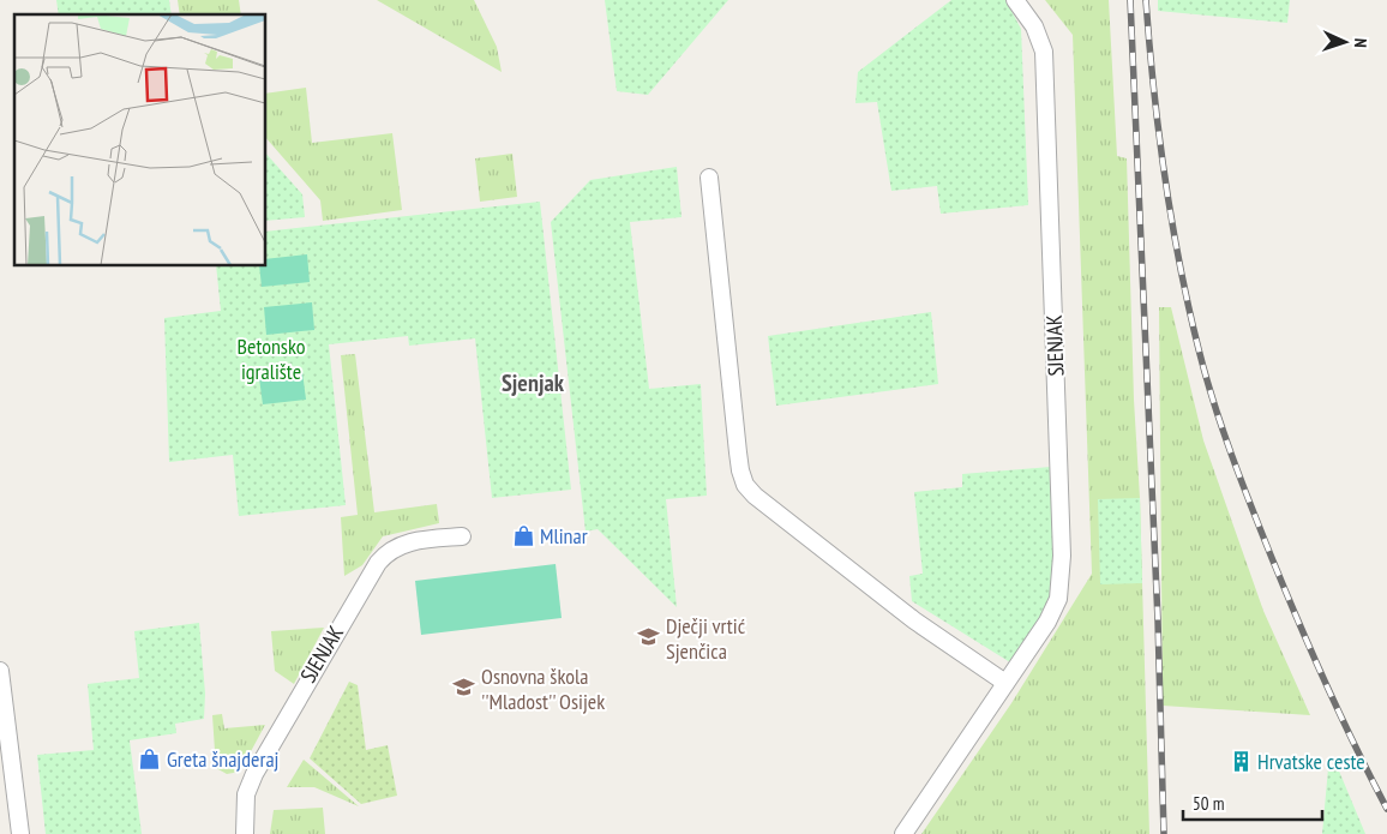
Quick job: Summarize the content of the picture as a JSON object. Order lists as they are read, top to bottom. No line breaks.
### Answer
{"streets":{"street":["SJENJAK"]},"districts":["Sjenjak"],"parks":["Betonsko igralište"],"places":{"shop":["Mlinar","Greta šnajderaj"],"school or university":["Dječji vrtić Sjenčica","Osnovna škola ''Mladost'' Osijek"],"building":["Hrvatske ceste"]},"scale_bar":"50 m","north":"right"}
